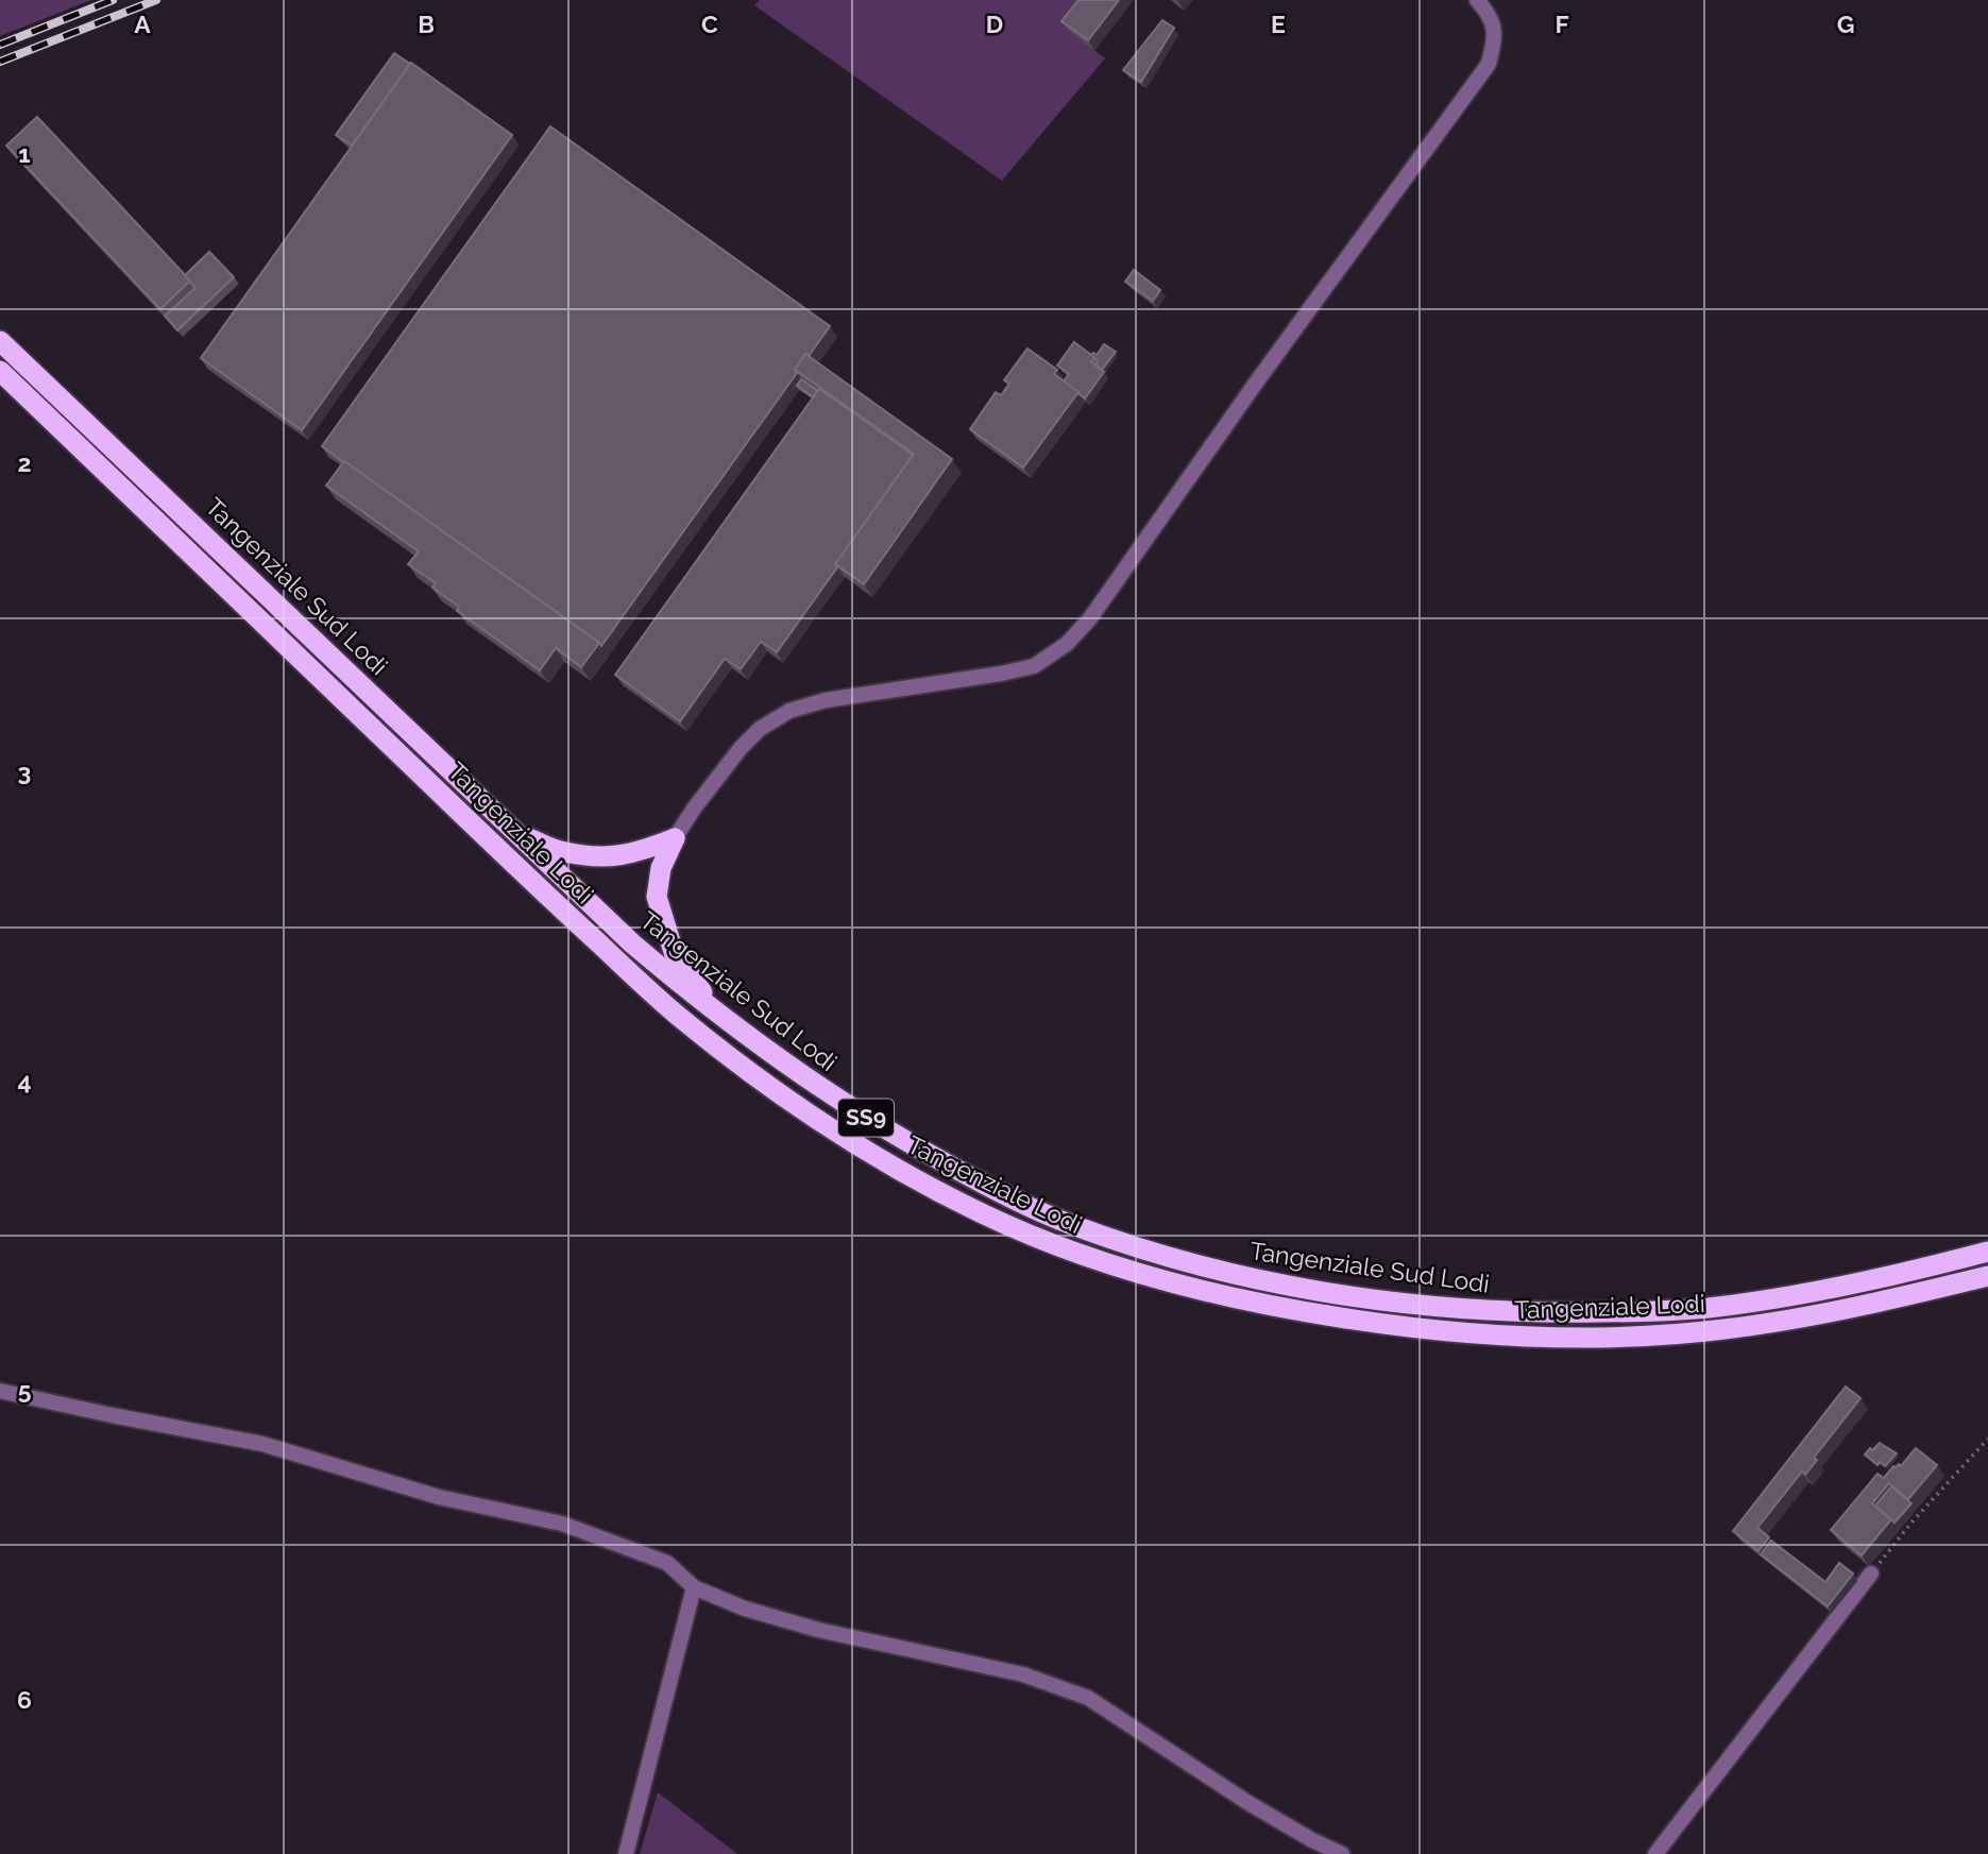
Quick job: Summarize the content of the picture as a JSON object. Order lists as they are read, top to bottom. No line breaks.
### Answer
{"streets":{"highway":["Tangenziale Sud Lodi","Tangenziale Lodi","SS9"]},"grid":{"columns":["A","B","C","D","E","F","G"],"rows":["1","2","3","4","5","6"]}}
